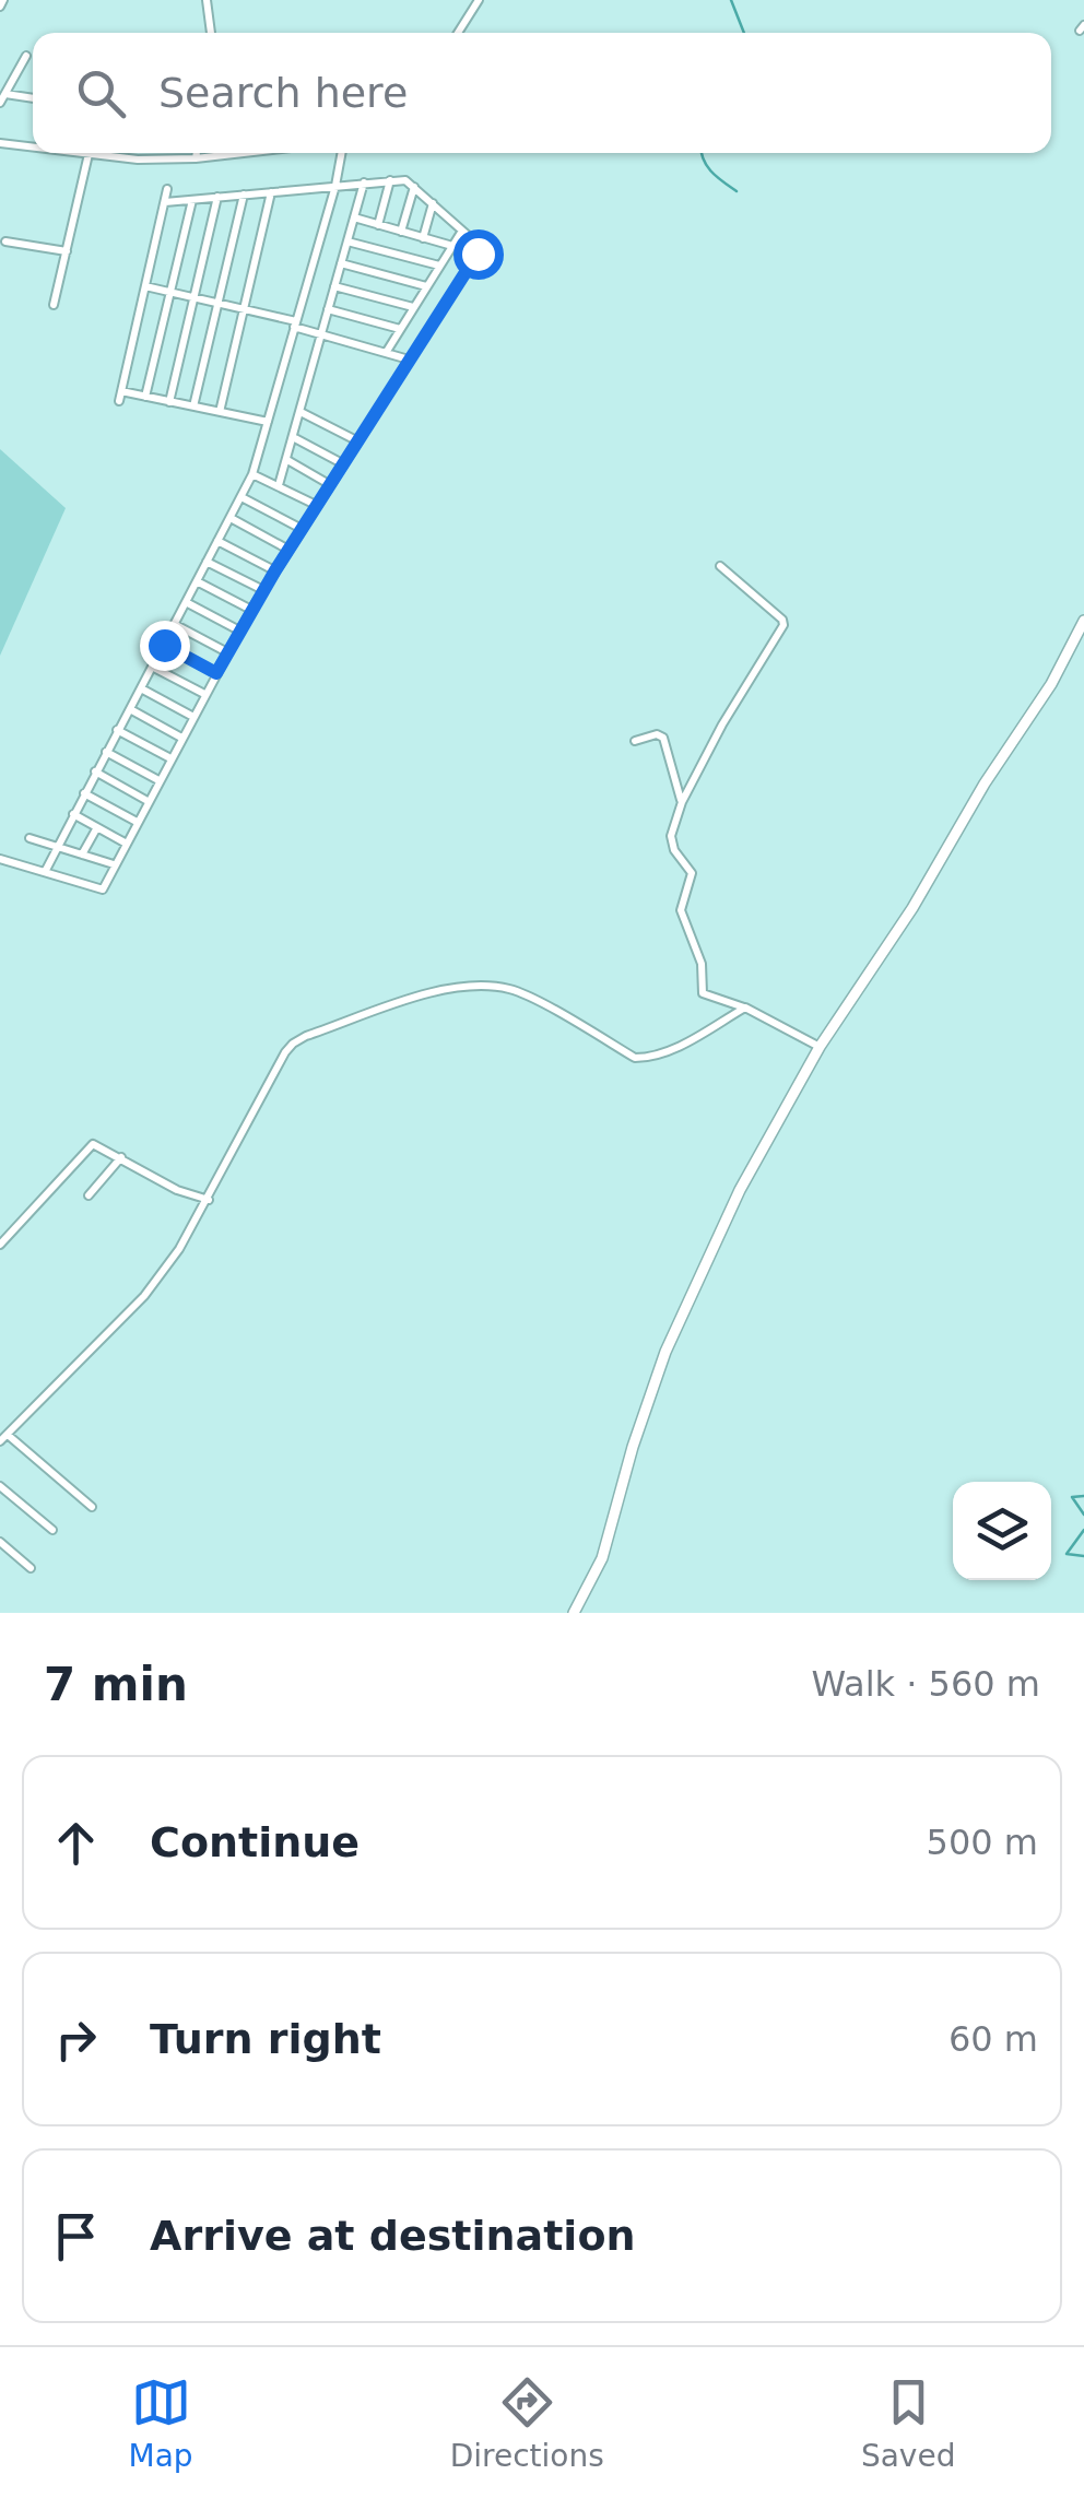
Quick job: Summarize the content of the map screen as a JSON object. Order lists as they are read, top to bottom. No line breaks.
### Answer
{"page":{"search":"Search here","heading":["7 min","Walk · 560 m"],"list":[["Continue","500 m"],["Turn right","60 m"],"Arrive at destination"],"nav":["Map","Directions","Saved"]}}
